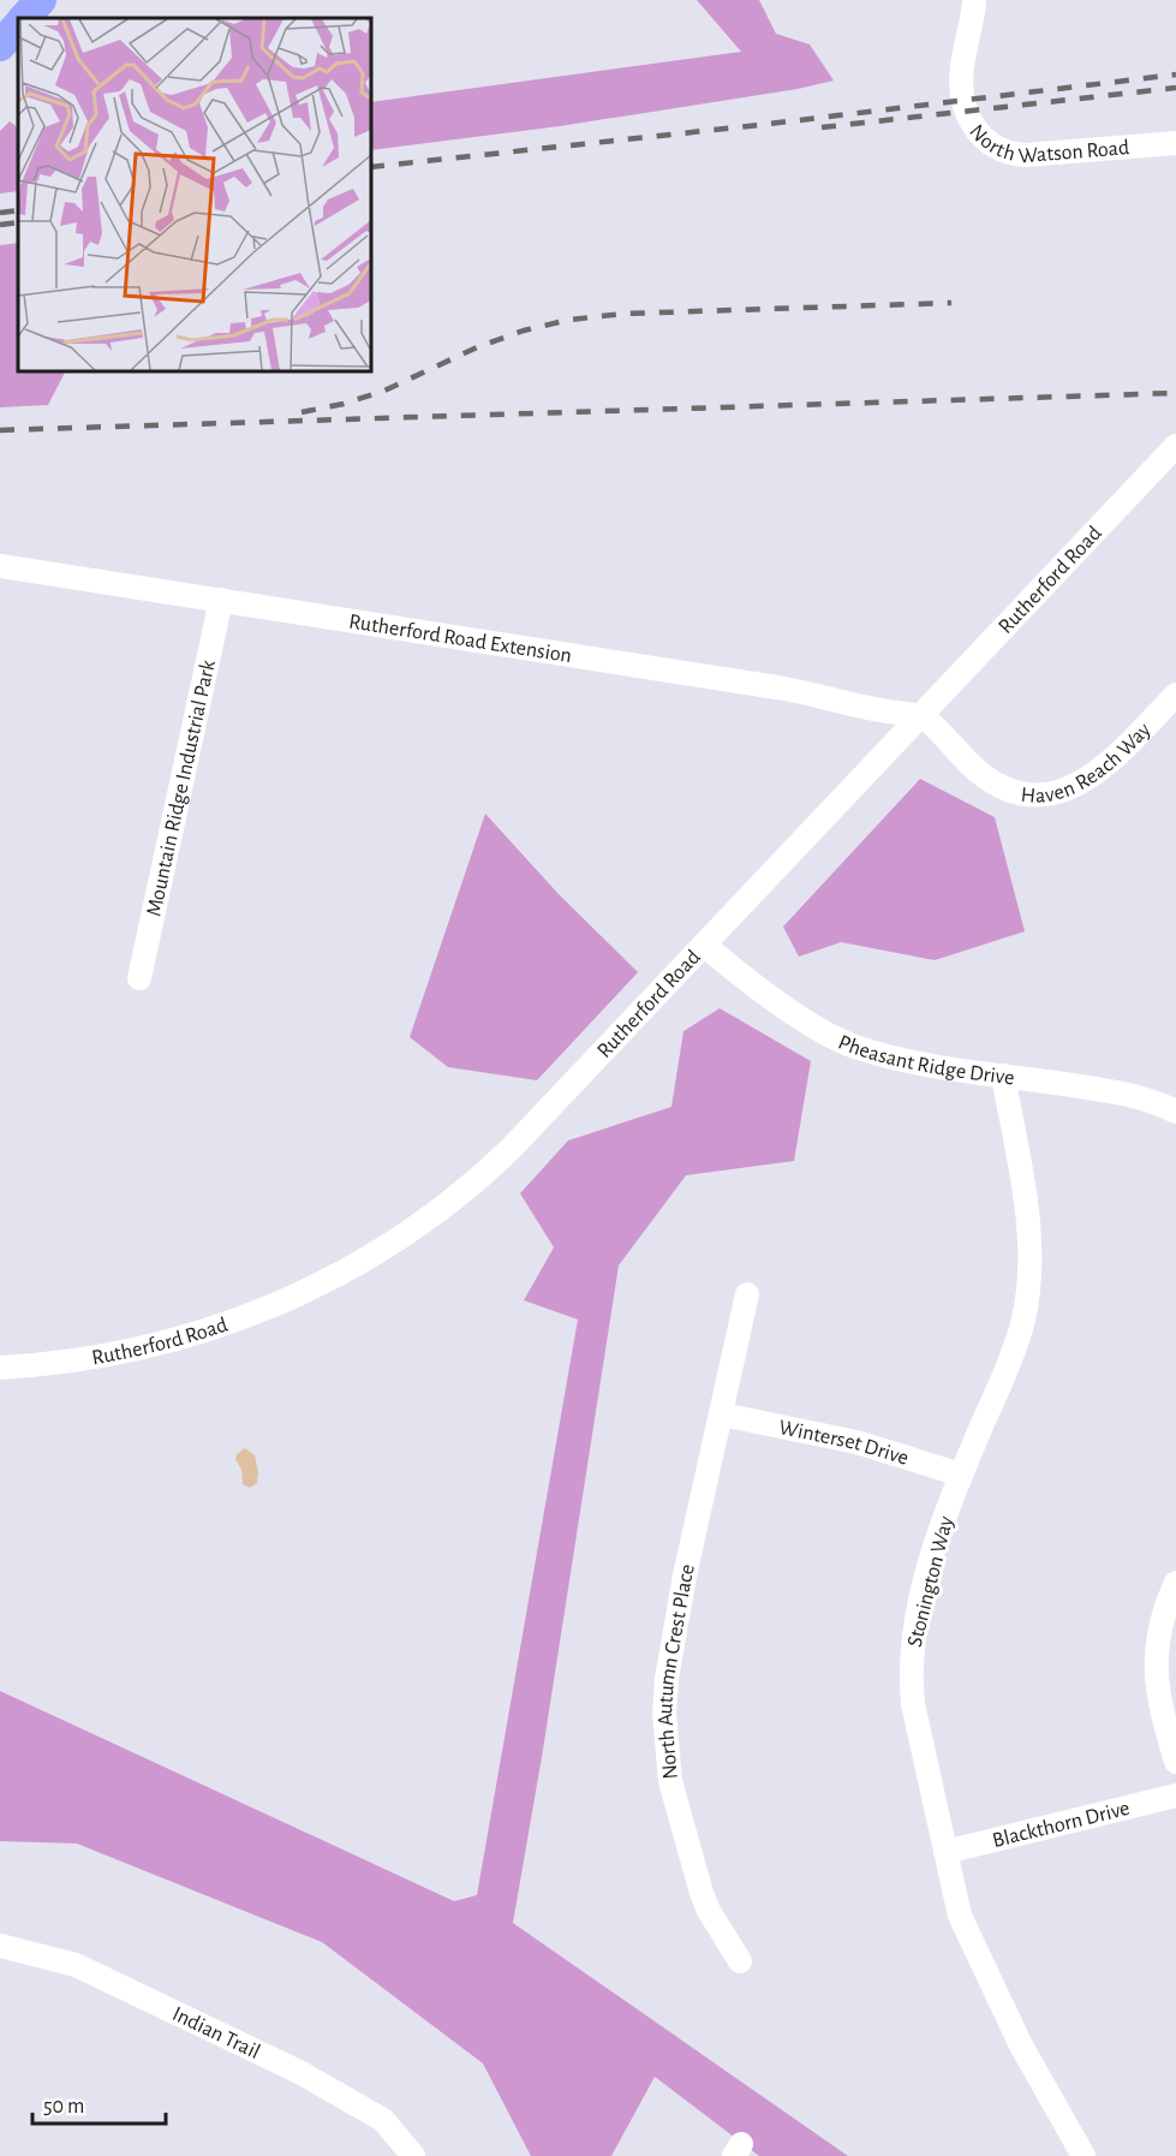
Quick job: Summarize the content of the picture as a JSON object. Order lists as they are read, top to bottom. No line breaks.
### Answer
{"streets":{"street":["North Watson Road","Rutherford Road","Rutherford Road Extension","Haven Reach Way","Mountain Ridge Industrial Park","Pheasant Ridge Drive","Winterset Drive","Stonington Way","North Autumn Crest Place","Blackthorn Drive","Indian Trail"]},"crossings":[["Rutherford Road","Rutherford Road Extension"],["Rutherford Road","Haven Reach Way"],["Rutherford Road","Pheasant Ridge Drive"],["Rutherford Road Extension","Haven Reach Way"],["Rutherford Road Extension","Mountain Ridge Industrial Park"],["Pheasant Ridge Drive","Stonington Way"],["Winterset Drive","Stonington Way"],["Winterset Drive","North Autumn Crest Place"],["Stonington Way","Blackthorn Drive"]],"scale_bar":"50 m"}
